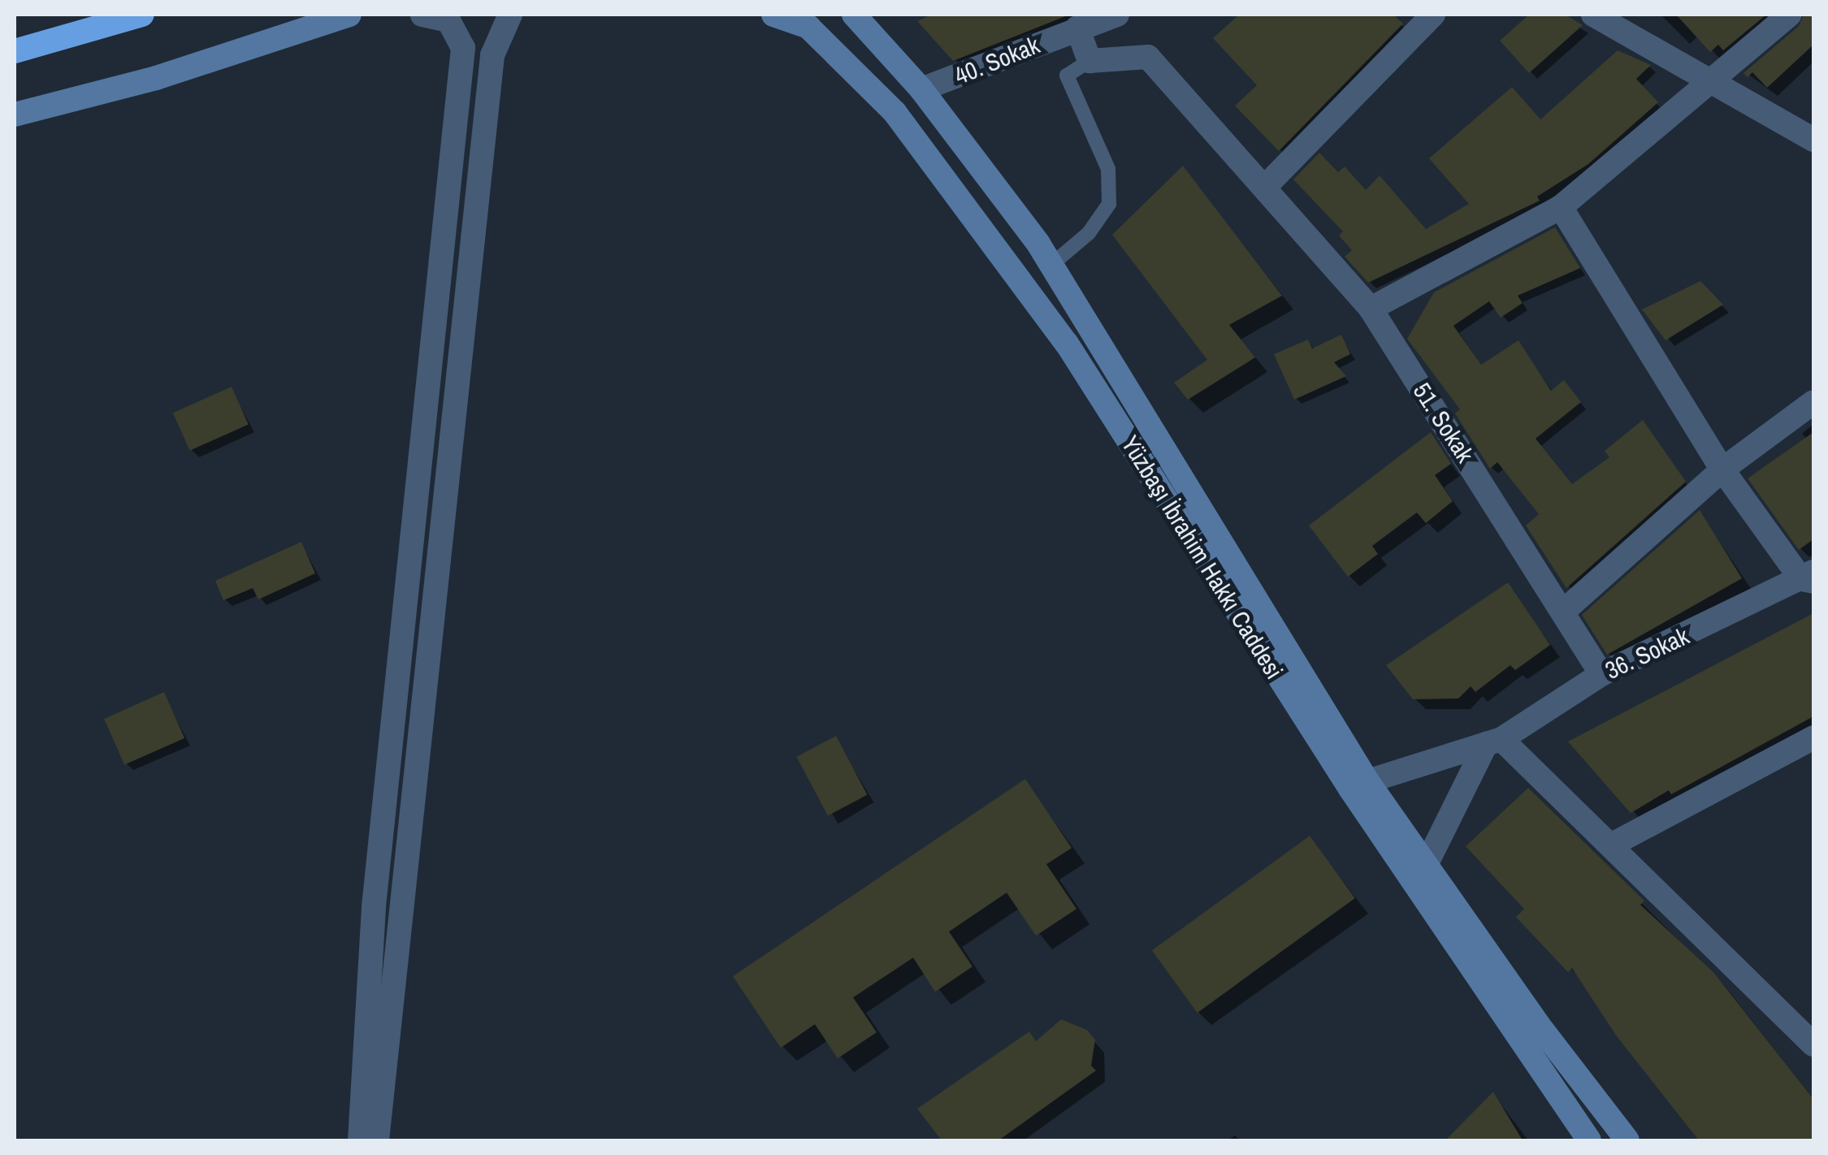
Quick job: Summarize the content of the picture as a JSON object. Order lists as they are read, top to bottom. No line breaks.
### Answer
{"streets":{"main road":["Yüzbaşı İbrahim Hakkı Caddesi"],"street":["40. Sokak","51. Sokak","36. Sokak"]},"crossings":[["40. Sokak","Yüzbaşı İbrahim Hakkı Caddesi"],["51. Sokak","36. Sokak"],["Yüzbaşı İbrahim Hakkı Caddesi","36. Sokak"]]}
